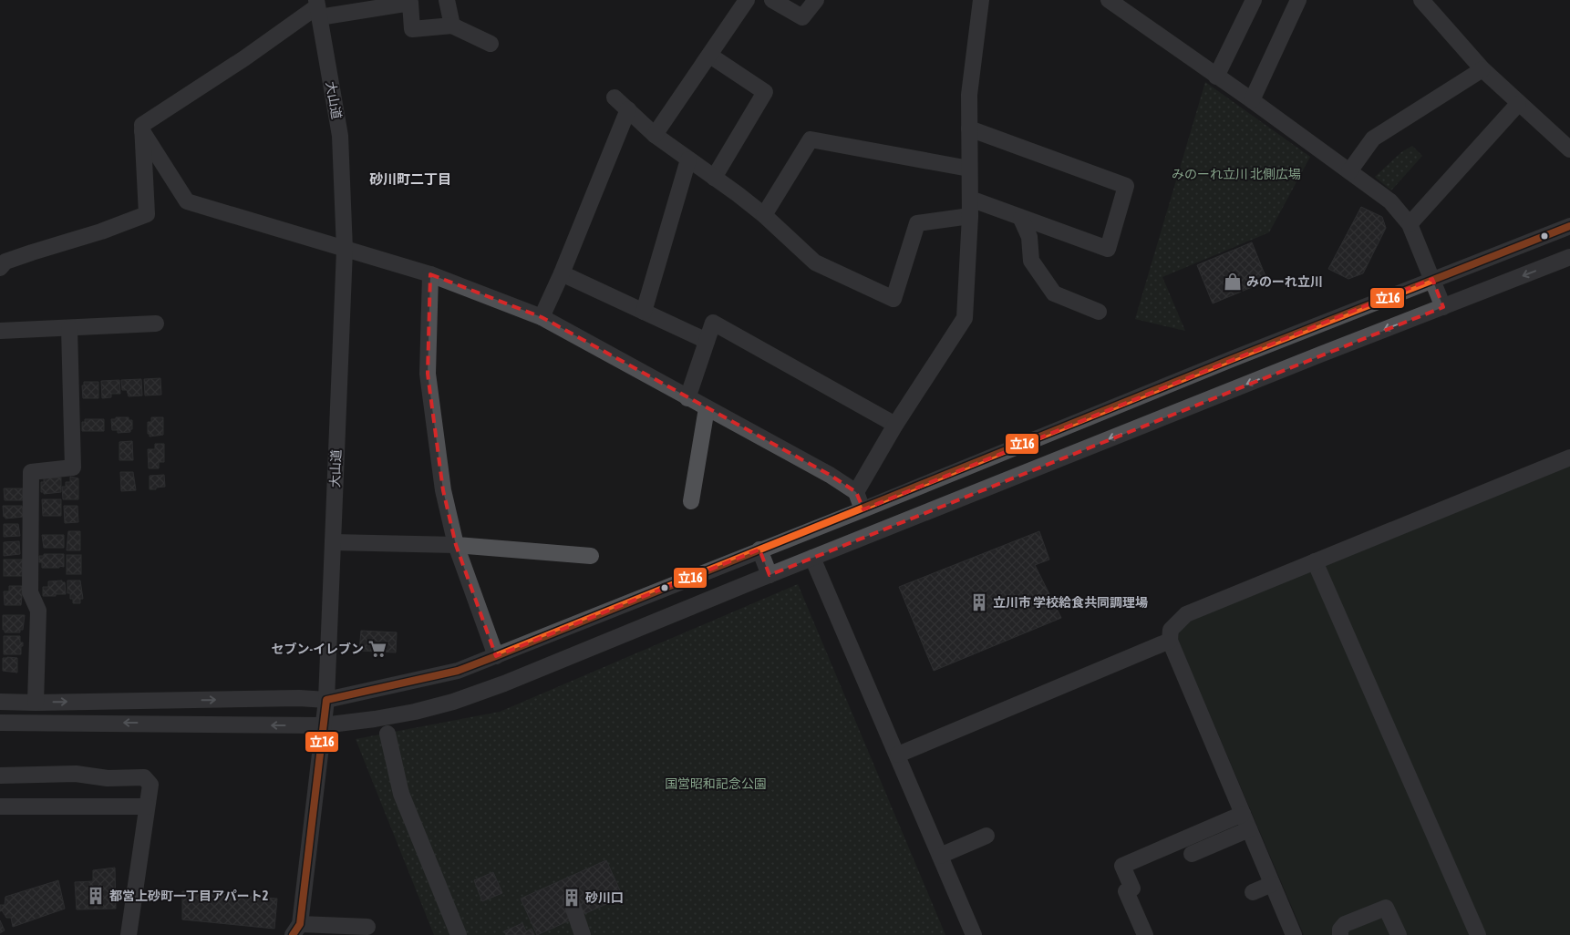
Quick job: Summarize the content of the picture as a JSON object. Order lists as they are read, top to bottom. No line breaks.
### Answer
{"streets":{"street":["大山道"]},"districts":["砂川町二丁目"],"parks":["みのーれ立川 北側広場","国営昭和記念公園"],"places":{"shop":["みのーれ立川"],"building":["立川市 学校給食共同調理場","都営上砂町一丁目アパート2","砂川口"],"supermarket":["セブン-イレブン"]},"lines":["transit line 立16"]}
